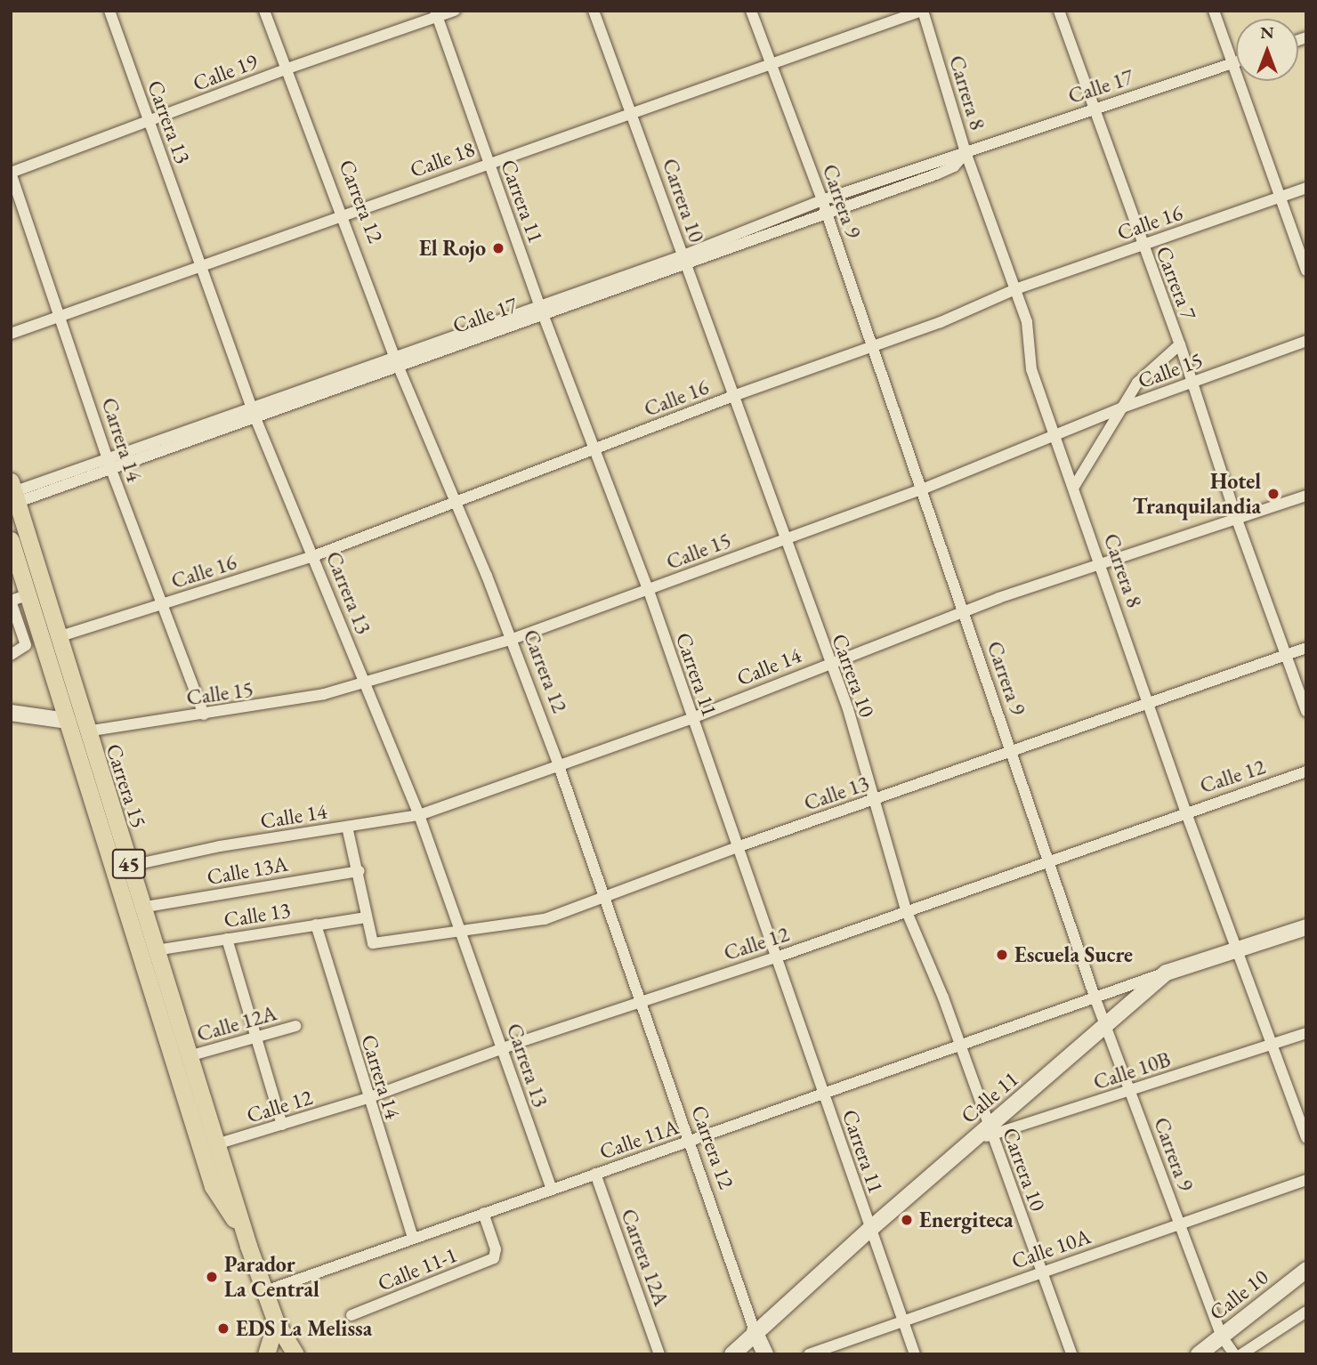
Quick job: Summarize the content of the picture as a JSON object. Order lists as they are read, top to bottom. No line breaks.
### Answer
{"streets":{"main road":["Carrera 12","Carrera 15","45","Calle 11","Calle 10"],"street":["Calle 19","Calle 17","Carrera 8","Carrera 13","Calle 18","Carrera 10","Carrera 11","Carrera 9","Calle 16","Carrera 7","Calle 15","Carrera 14","Calle 14","Calle 12","Calle 13","Calle 13A","Calle 12A","Calle 10B","Calle 11A","Calle 10A","Carrera 12A","Calle 11-1"]},"crossings":[["Calle 19","Carrera 13"],["Calle 19","Carrera 12"],["Calle 19","Carrera 11"],["Calle 19","Carrera 14"],["Calle 17","Carrera 8"],["Calle 17","Carrera 13"],["Calle 17","Carrera 10"],["Calle 17","Carrera 12"],["Calle 17","Carrera 11"],["Calle 17","Carrera 9"],["Calle 17","Carrera 7"],["Calle 17","Carrera 14"],["Calle 17","Carrera 15"],["Carrera 8","Calle 18"],["Carrera 8","Calle 16"],["Carrera 8","Calle 15"],["Carrera 8","Calle 14"],["Carrera 8","Calle 12"],["Carrera 8","Calle 13"],["Carrera 8","Calle 10B"],["Carrera 8","Calle 11"],["Carrera 13","Calle 18"],["Carrera 13","Calle 16"],["Carrera 13","Calle 15"],["Carrera 13","Calle 14"],["Carrera 13","Calle 12"],["Carrera 13","Calle 13"],["Carrera 13","Calle 11A"],["Calle 18","Carrera 10"],["Calle 18","Carrera 12"],["Calle 18","Carrera 11"],["Calle 18","Carrera 9"],["Calle 18","Carrera 14"],["Carrera 10","Calle 16"],["Carrera 10","Calle 15"],["Carrera 10","Calle 14"],["Carrera 10","Calle 12"],["Carrera 10","Calle 13"],["Carrera 10","Calle 10B"],["Carrera 10","Calle 11"],["Carrera 10","Calle 11A"],["Carrera 10","Calle 10A"],["Carrera 12","Calle 16"],["Carrera 12","Calle 15"],["Carrera 12","Calle 14"],["Carrera 12","Calle 12"],["Carrera 12","Calle 13"],["Carrera 12","Calle 11"],["Carrera 12","Calle 11A"],["Carrera 11","Calle 16"],["Carrera 11","Calle 15"],["Carrera 11","Calle 14"],["Carrera 11","Calle 12"],["Carrera 11","Calle 13"],["Carrera 11","Calle 11"],["Carrera 11","Calle 11A"],["Carrera 11","Calle 10A"],["Carrera 9","Calle 16"],["Carrera 9","Calle 15"],["Carrera 9","Calle 14"],["Carrera 9","Calle 12"],["Carrera 9","Calle 13"],["Carrera 9","Calle 10B"],["Carrera 9","Calle 11"],["Carrera 9","Calle 11A"],["Carrera 9","Calle 10A"],["Carrera 9","Calle 10"],["Calle 16","Carrera 7"],["Calle 16","Carrera 14"],["Calle 16","Carrera 15"],["Carrera 7","Calle 15"],["Carrera 7","Calle 14"],["Carrera 7","Calle 13"],["Calle 15","Carrera 14"],["Calle 15","Carrera 15"],["Carrera 14","Calle 12"],["Carrera 14","Calle 13"],["Carrera 14","Calle 11A"],["Calle 14","Carrera 15"],["Calle 12","Carrera 15"],["Carrera 15","Calle 13"],["Carrera 15","Calle 13A"],["Carrera 15","Calle 12A"],["Carrera 15","Calle 11A"],["Calle 10B","Calle 11"],["Calle 11","Calle 11A"],["Calle 11A","Carrera 12A"],["Calle 11A","Calle 11-1"]],"places":["El Rojo","Hotel Tranquilandia","Escuela Sucre","Energiteca","Parador La Central","EDS La Melissa"],"north":"top"}
